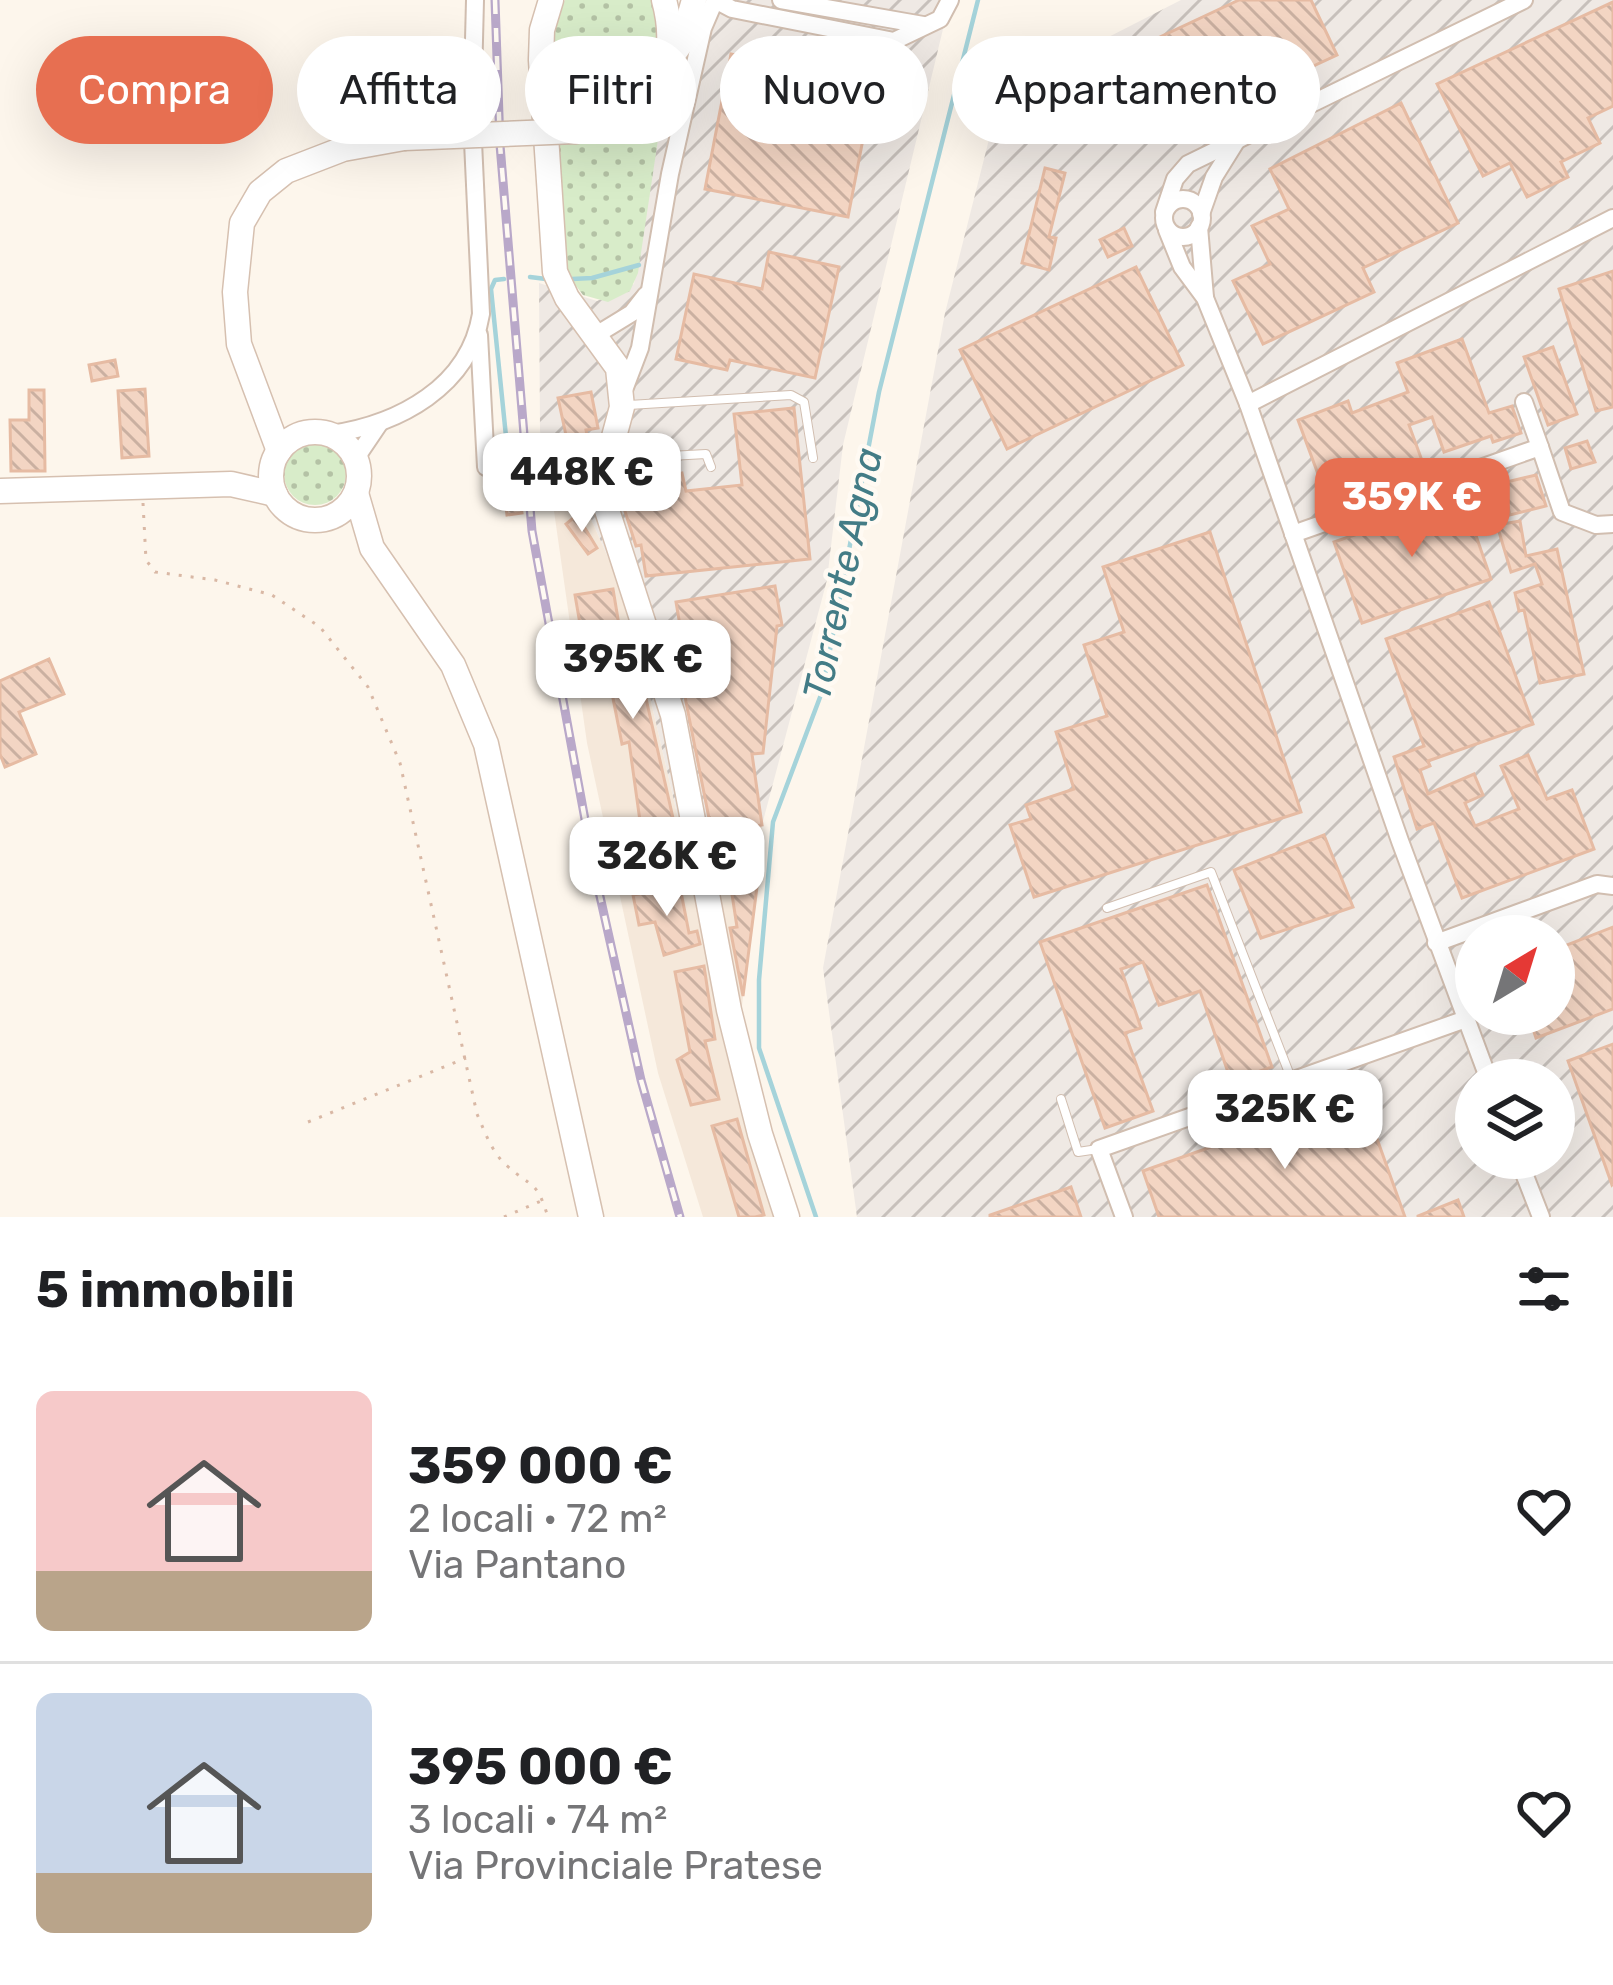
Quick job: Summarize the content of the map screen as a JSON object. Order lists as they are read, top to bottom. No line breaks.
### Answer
{"water":["Torrente Agna"],"north":"top right","page":{"chip":["Compra","Affitta","Filtri","Nuovo","Appartamento"],"price":["448K €","359K €","395K €","326K €","325K €"],"heading":"5 immobili","list":[{"name":"359 000 €","note":"2 locali · 72 m² · Via Pantano"},{"name":"395 000 €","note":"3 locali · 74 m² · Via Provinciale Pratese"}]}}
